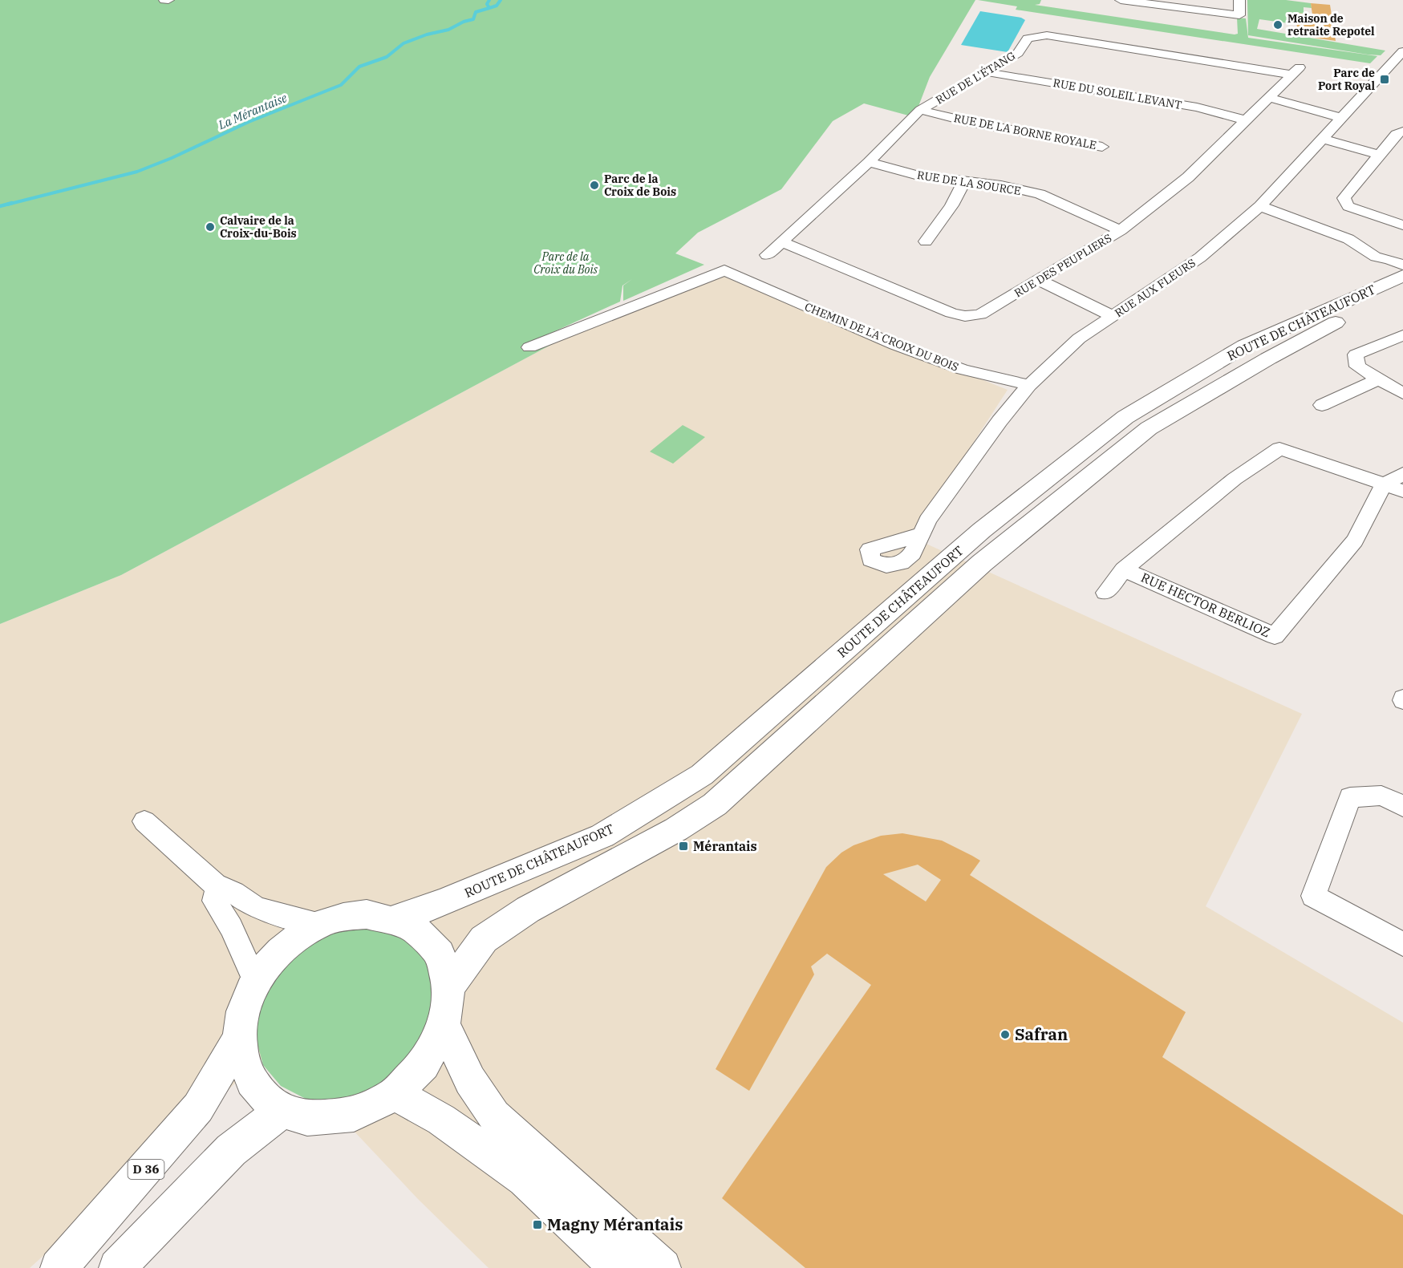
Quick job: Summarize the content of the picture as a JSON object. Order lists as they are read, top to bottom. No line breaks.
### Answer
{"streets":{"main road":["ROUTE DE CHÂTEAUFORT","D 36"],"street":["RUE DE L'ÉTANG","RUE DU SOLEIL LEVANT","RUE DE LA BORNE ROYALE","RUE DE LA SOURCE","RUE DES PEUPLIERS","RUE AUX FLEURS","CHEMIN DE LA CROIX DU BOIS","RUE HECTOR BERLIOZ"]},"crossings":[["RUE DE L'ÉTANG","RUE DU SOLEIL LEVANT"],["RUE DE L'ÉTANG","RUE DE LA BORNE ROYALE"],["RUE DE L'ÉTANG","RUE DE LA SOURCE"],["RUE DE L'ÉTANG","RUE DES PEUPLIERS"],["RUE DU SOLEIL LEVANT","RUE DES PEUPLIERS"],["RUE DE LA SOURCE","RUE DES PEUPLIERS"],["RUE AUX FLEURS","CHEMIN DE LA CROIX DU BOIS"]],"water":["La Mérantaise"],"parks":["Parc de la Croix du Bois"],"places":{"other":["Maison de retraite Repotel","Parc de la Croix de Bois","Calvaire de la Croix-du-Bois","Safran"],"transit":["Parc de Port Royal","Mérantais","Magny Mérantais"]}}
